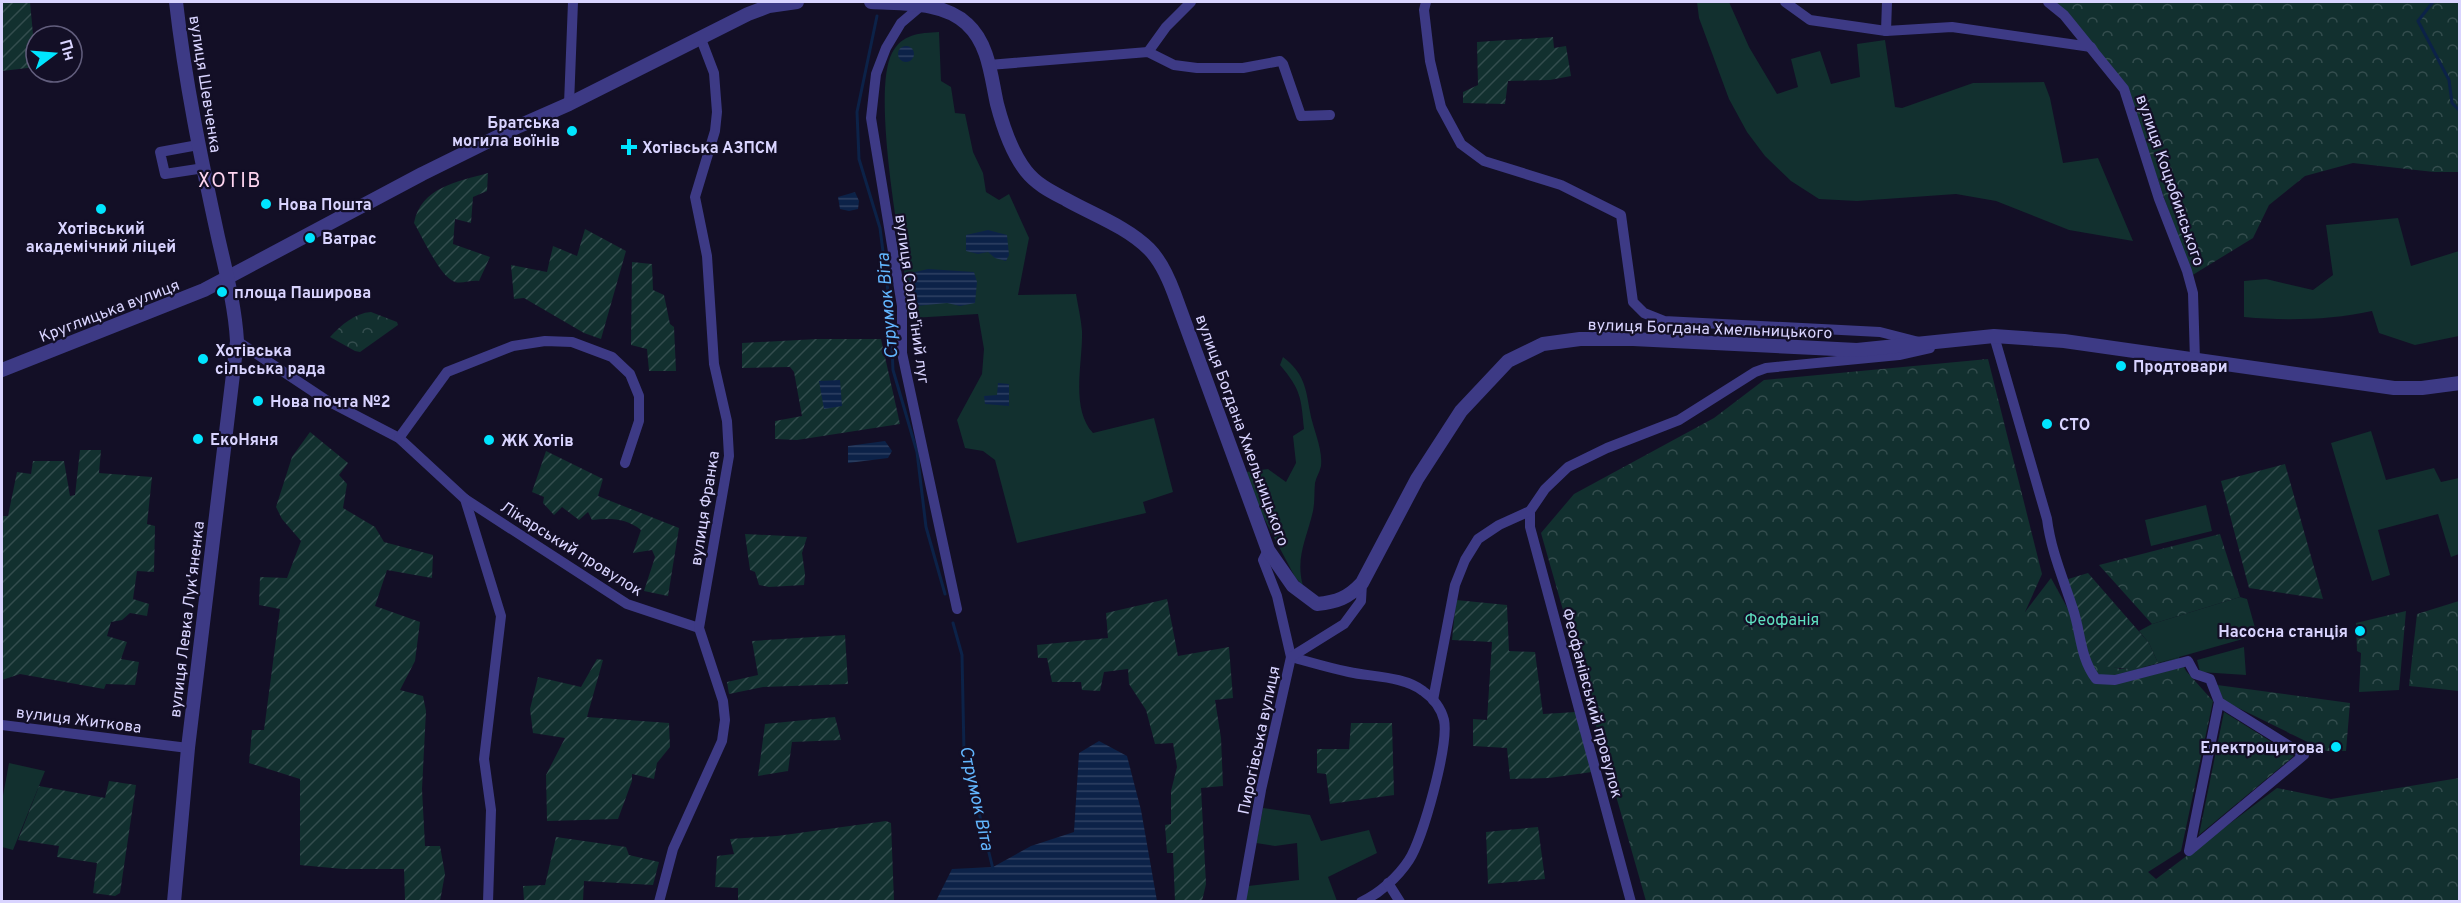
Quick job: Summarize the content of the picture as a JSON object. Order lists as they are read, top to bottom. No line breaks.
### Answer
{"streets":{"street":["вулиця Шевченка","вулиця Коцюбинського","вулиця Солов'їний луг","Круглицька вулиця","вулиця Богдана Хмельницького","вулиця Франка","Лікарський провулок","вулиця Левка Лук'яненка","Феофанівський провулок","вулиця Житкова","Пирогівська вулиця"]},"crossings":[["вулиця Шевченка","Круглицька вулиця"],["вулиця Коцюбинського","вулиця Богдана Хмельницького"],["вулиця Солов'їний луг","вулиця Богдана Хмельницького"],["вулиця Богдана Хмельницького","Пирогівська вулиця"],["вулиця Франка","Лікарський провулок"],["Лікарський провулок","вулиця Левка Лук'яненка"],["вулиця Левка Лук'яненка","вулиця Житкова"]],"districts":["ХОТІВ"],"water":["Струмок Віта"],"parks":["Феофанія"],"places":{"other":["Братська могила воїнів","Нова Пошта","Хотівський академічний ліцей","Ватрас","площа Паширова","Хотівська сільська рада","Продтовари","Нова почта №2","СТО","ЕкоНяня","ЖК Хотів","Насосна станція","Електрощитова"],"health":["Хотівська АЗПСМ"]},"north":"right"}
